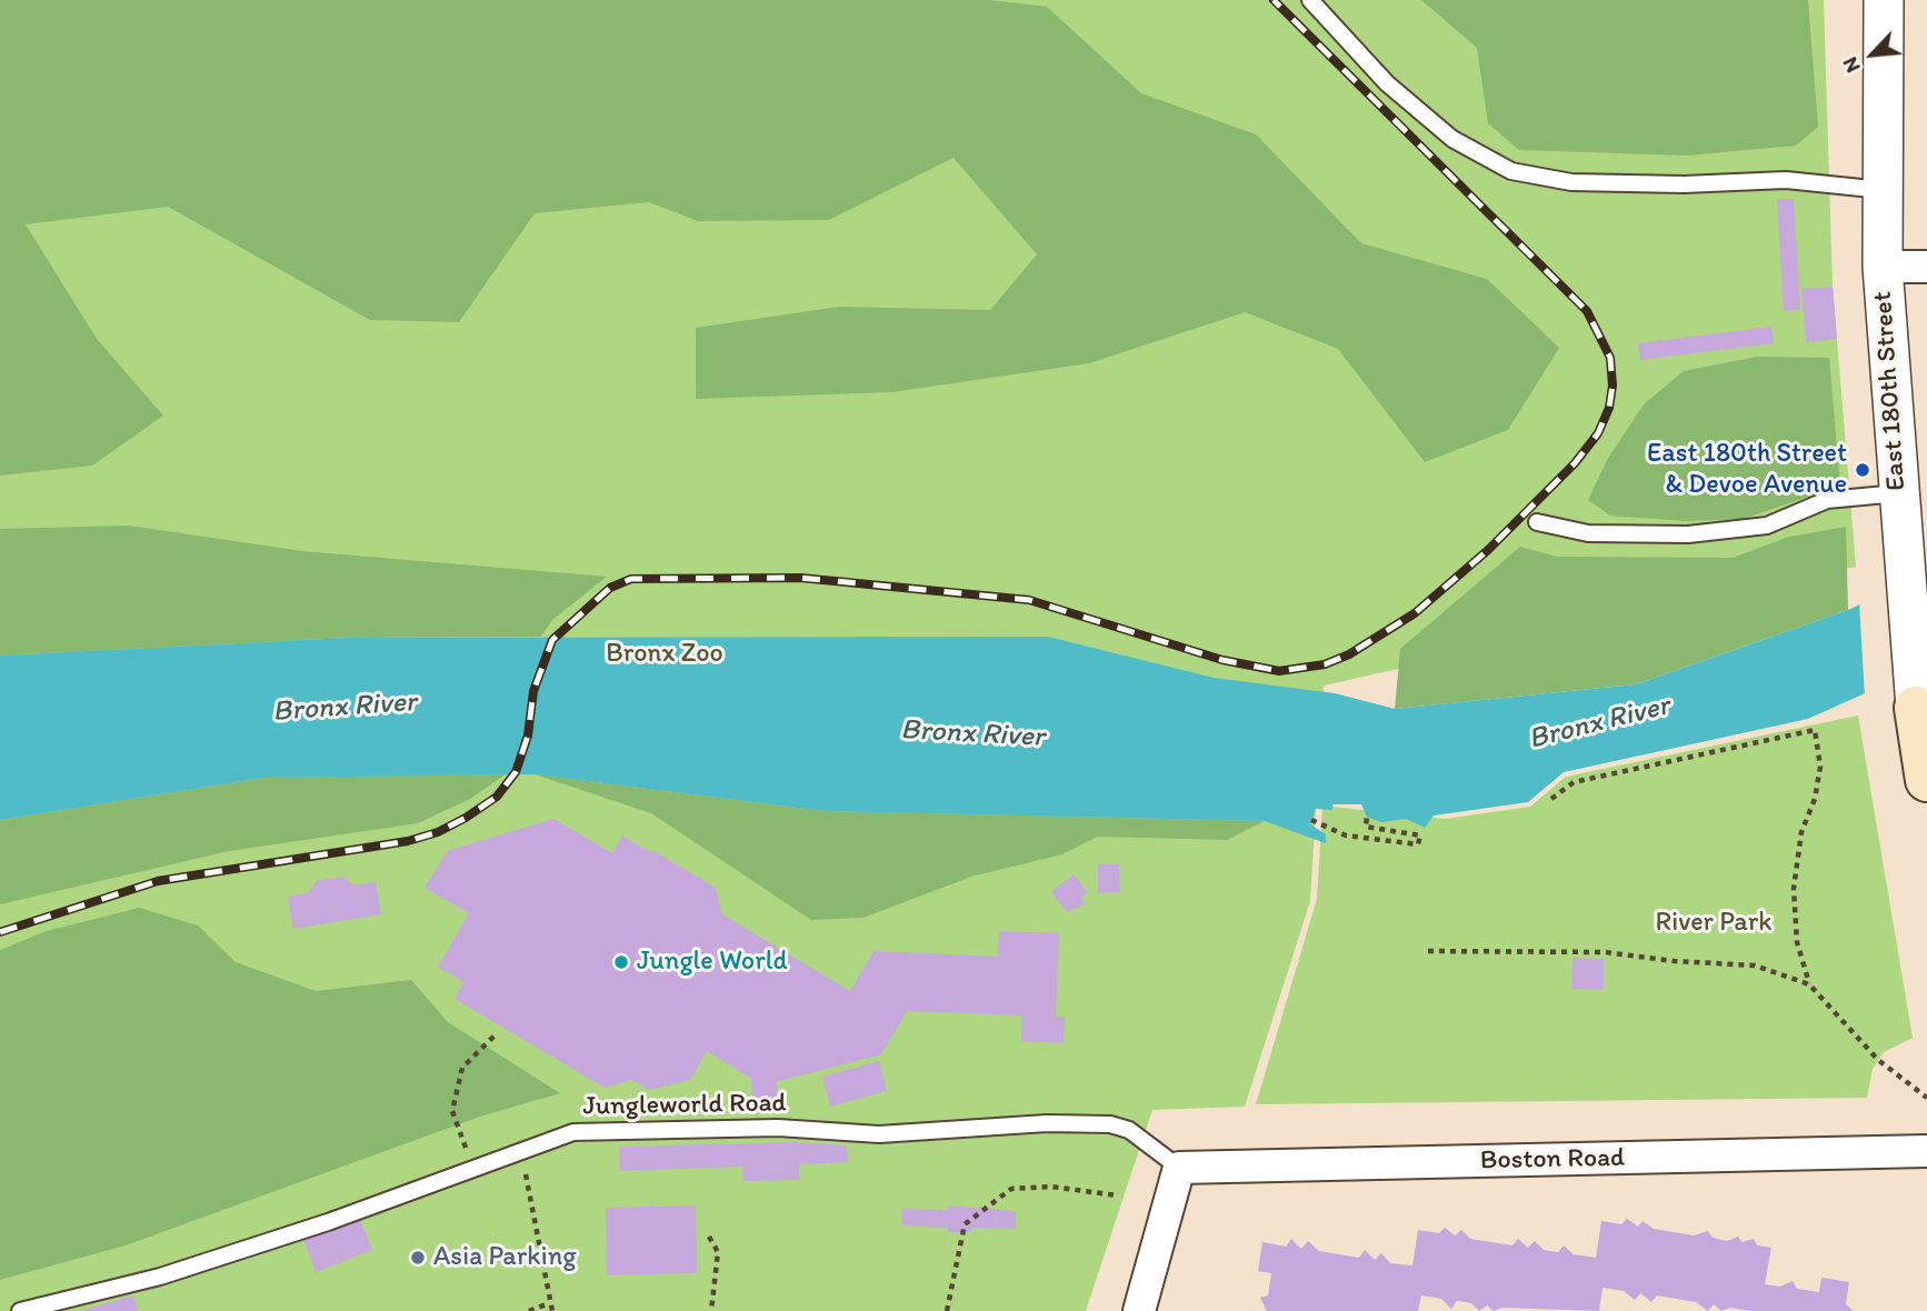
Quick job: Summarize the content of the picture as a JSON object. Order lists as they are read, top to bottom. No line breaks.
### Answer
{"streets":{"main road":["East 180th Street"],"street":["Boston Road"],"lane":["Jungleworld Road"]},"crossings":[["Jungleworld Road","Boston Road"]],"water":["Bronx River"],"parks":["Bronx Zoo","River Park"],"places":["East 180th Street & Devoe Avenue","Jungle World","Asia Parking"],"north":"bottom left"}
